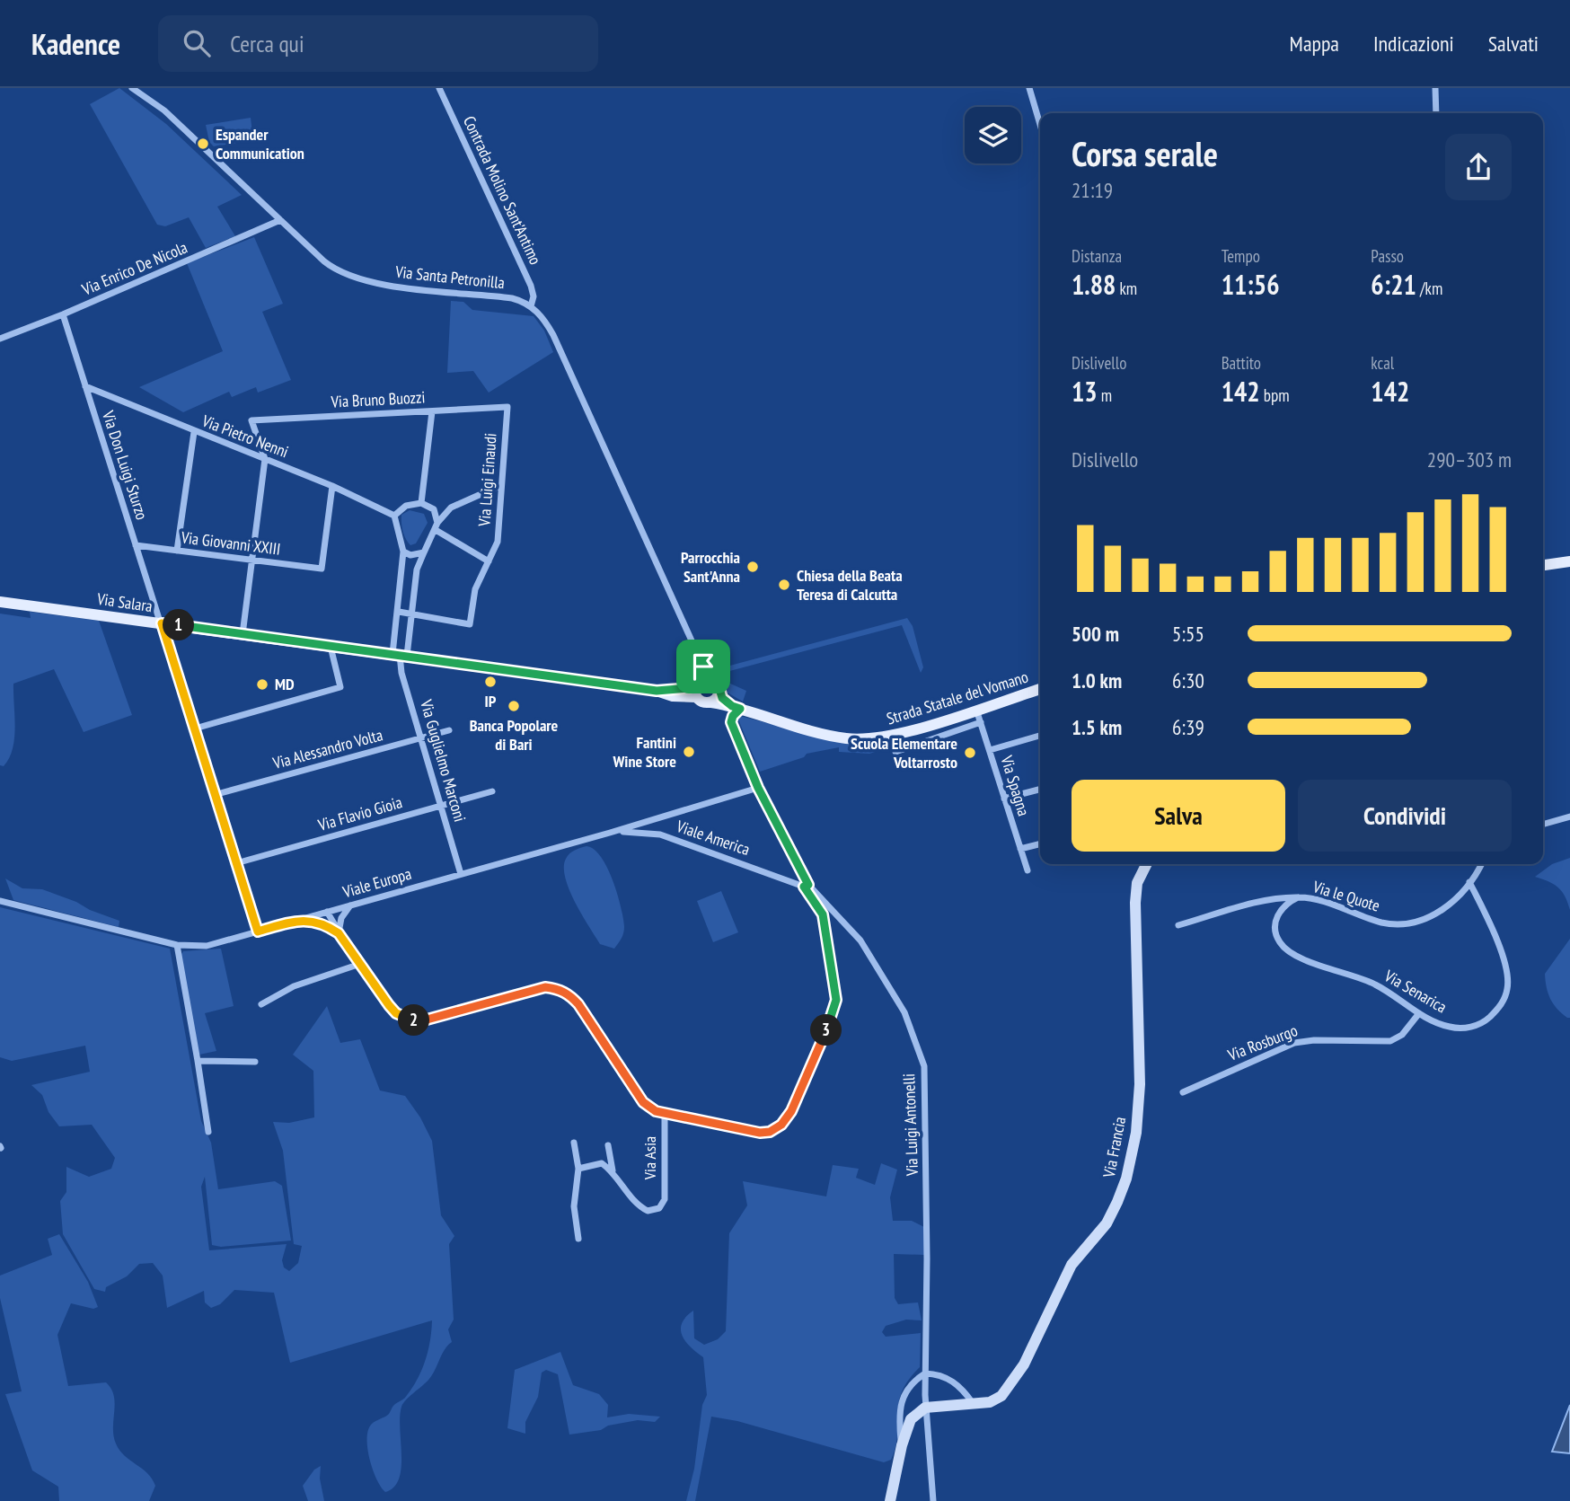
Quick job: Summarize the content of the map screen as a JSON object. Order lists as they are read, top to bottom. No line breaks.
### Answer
{"streets":{"main road":["Via Salara","Strada Statale del Vomano","Via Francia"],"street":["Contrada Molino Sant'Antimo","Via Enrico De Nicola","Via Santa Petronilla","Via Bruno Buozzi","Via Pietro Nenni","Via Don Luigi Sturzo","Via Luigi Einaudi","Via Giovanni XXIII","Via Alessandro Volta","Via Guglielmo Marconi","Via Spagna","Via Flavio Gioia","Viale America","Viale Europa","Via le Quote","Via Senarica","Via Rosburgo","Via Luigi Antonelli","Via Asia"]},"crossings":[["Contrada Molino Sant'Antimo","Via Santa Petronilla"],["Via Enrico De Nicola","Via Santa Petronilla"],["Via Enrico De Nicola","Via Don Luigi Sturzo"],["Via Bruno Buozzi","Via Pietro Nenni"],["Via Bruno Buozzi","Via Luigi Einaudi"],["Via Pietro Nenni","Via Don Luigi Sturzo"],["Via Pietro Nenni","Via Giovanni XXIII"],["Via Don Luigi Sturzo","Via Giovanni XXIII"],["Via Don Luigi Sturzo","Via Salara"],["Via Don Luigi Sturzo","Via Alessandro Volta"],["Via Don Luigi Sturzo","Via Flavio Gioia"],["Via Don Luigi Sturzo","Viale Europa"],["Via Salara","Strada Statale del Vomano"],["Via Salara","Via Guglielmo Marconi"],["Strada Statale del Vomano","Via Spagna"],["Strada Statale del Vomano","Via Luigi Antonelli"],["Via Alessandro Volta","Via Guglielmo Marconi"],["Via Guglielmo Marconi","Via Flavio Gioia"],["Via Guglielmo Marconi","Viale Europa"],["Viale America","Viale Europa"],["Viale America","Via Luigi Antonelli"],["Viale Europa","Via Luigi Antonelli"],["Via le Quote","Via Senarica"],["Via Senarica","Via Rosburgo"]],"places":["Espander Communication","Parrocchia Sant'Anna","Chiesa della Beata Teresa di Calcutta","IP","MD","Banca Popolare di Bari","Fantini Wine Store","Scuola Elementare Voltarrosto"],"page":{"header":"Kadence","search":"Cerca qui","nav":["Mappa","Indicazioni","Salvati"],"heading":["Corsa serale","21:19"],"stats":[["Distanza","1.88 km"],["Tempo","11:56"],["Passo","6:21 /km"],["Dislivello","13 m"],["Battito","142 bpm"],["kcal","142"]],"chart":["Dislivello","290–303 m"],"pins":["1","2","3"],"list":[{"name":"500 m","note":"5:55"},{"name":"1.0 km","note":"6:30"},{"name":"1.5 km","note":"6:39"}],"buttons":["Salva","Condividi"]}}
